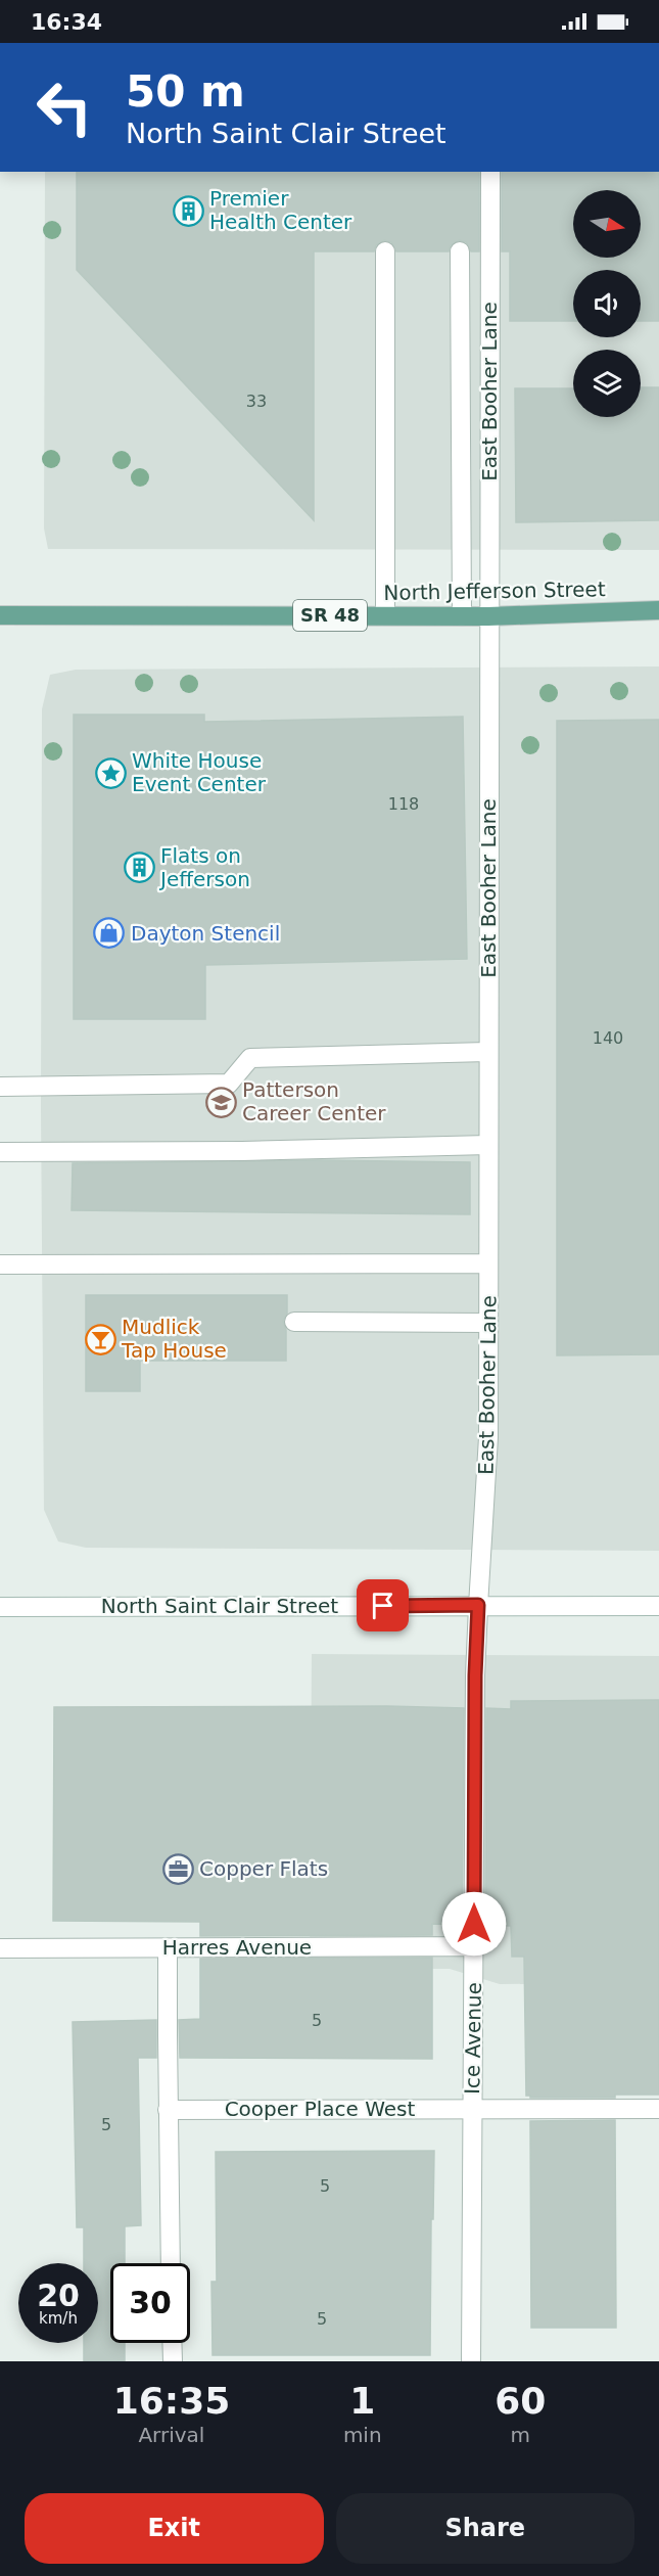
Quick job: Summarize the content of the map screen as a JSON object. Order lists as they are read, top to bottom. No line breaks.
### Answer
{"streets":{"main road":["North Jefferson Street","SR 48"],"street":["East Booher Lane","North Saint Clair Street","Harres Avenue","Ice Avenue","Cooper Place West"]},"crossings":[["East Booher Lane","North Jefferson Street"],["East Booher Lane","North Saint Clair Street"],["East Booher Lane","Ice Avenue"],["North Saint Clair Street","Ice Avenue"],["Harres Avenue","Ice Avenue"],["Ice Avenue","Cooper Place West"]],"places":{"building":["Premier Health Center","Flats on Jefferson"],"place":["White House Event Center"],"shop":["Dayton Stencil"],"school or university":["Patterson Career Center"],"bar":["Mudlick Tap House"],"office":["Copper Flats"]},"house_numbers":["33","118","140","5","5","5","5"],"north":"right","page":{"status":"16:34","turn":["50 m","North Saint Clair Street"],"speed":"20 km/h","limit":"30","eta":["16:35","Arrival","1","min","60","m"],"buttons":["Exit","Share"]}}
